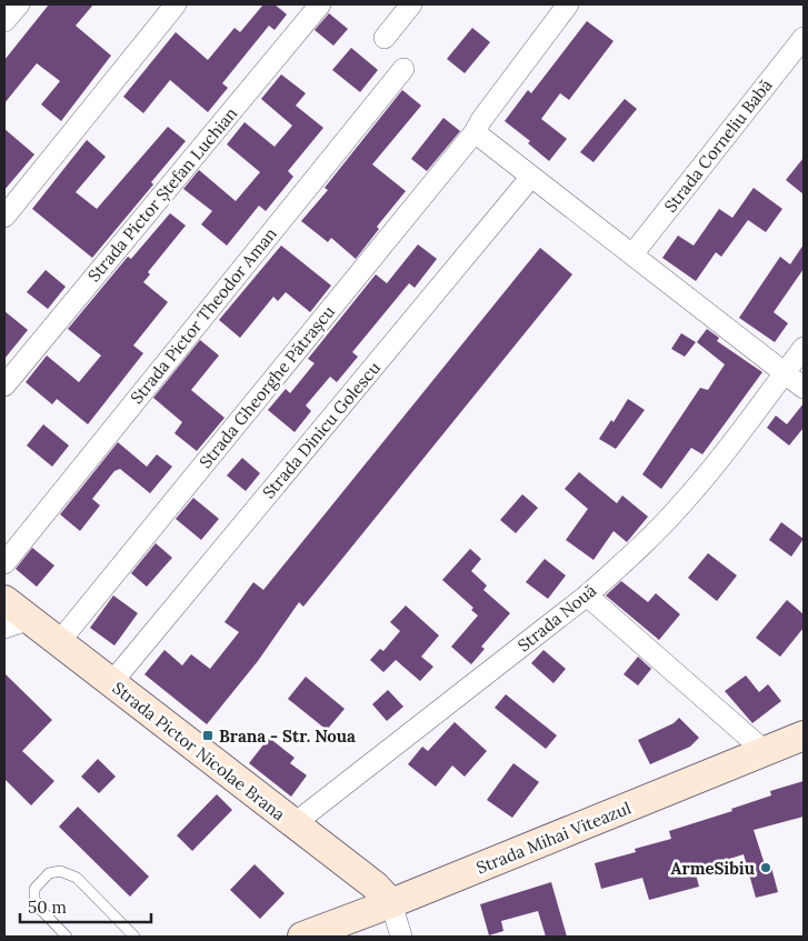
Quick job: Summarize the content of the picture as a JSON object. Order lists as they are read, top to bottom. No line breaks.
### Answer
{"streets":{"main road":["Strada Pictor Nicolae Brana","Strada Mihai Viteazul"],"street":["Strada Corneliu Babă","Strada Pictor Ștefan Luchian","Strada Pictor Theodor Aman","Strada Gheorghe Pătrașcu","Strada Dinicu Golescu","Strada Nouă"]},"crossings":[["Strada Gheorghe Pătrașcu","Strada Pictor Nicolae Brana"],["Strada Dinicu Golescu","Strada Pictor Nicolae Brana"],["Strada Nouă","Strada Pictor Nicolae Brana"],["Strada Pictor Nicolae Brana","Strada Mihai Viteazul"]],"places":{"transit":["Brana - Str. Noua"],"other":["ArmeSibiu"]},"scale_bar":"50 m"}
